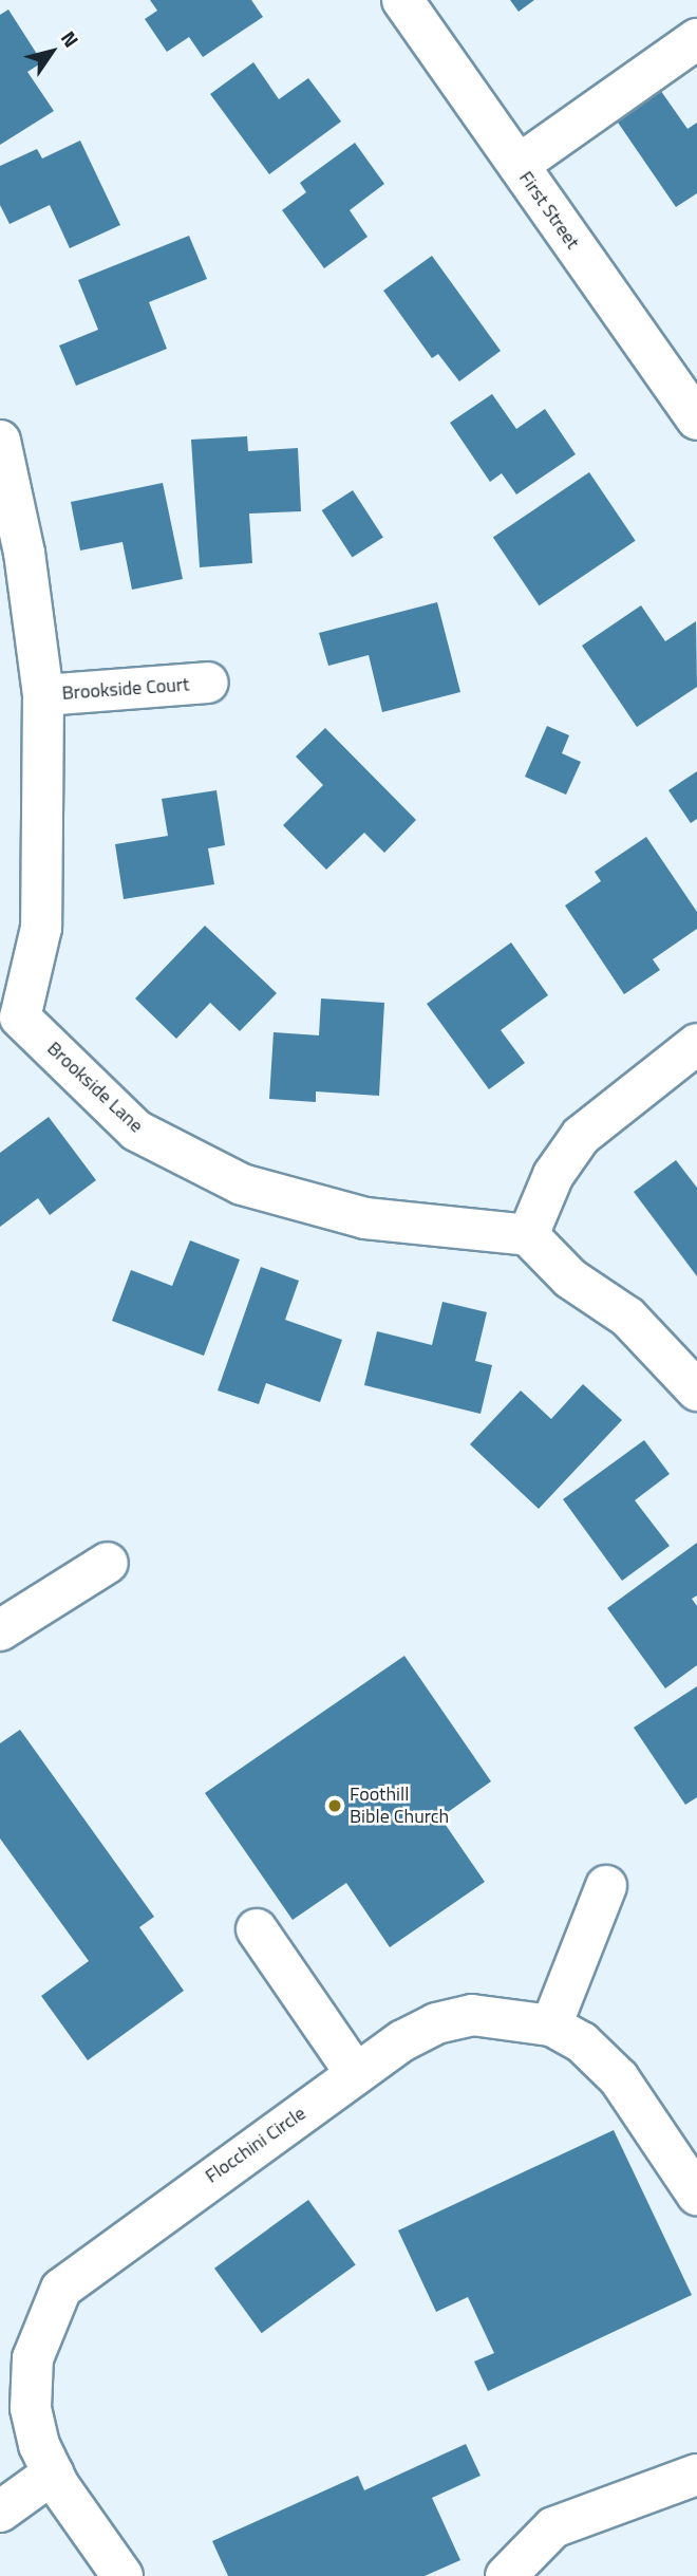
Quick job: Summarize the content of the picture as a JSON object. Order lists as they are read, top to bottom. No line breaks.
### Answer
{"streets":{"street":["First Street","Brookside Court","Brookside Lane","Flocchini Circle"]},"crossings":[["Brookside Court","Brookside Lane"]],"places":["Foothill Bible Church"],"north":"top right"}
